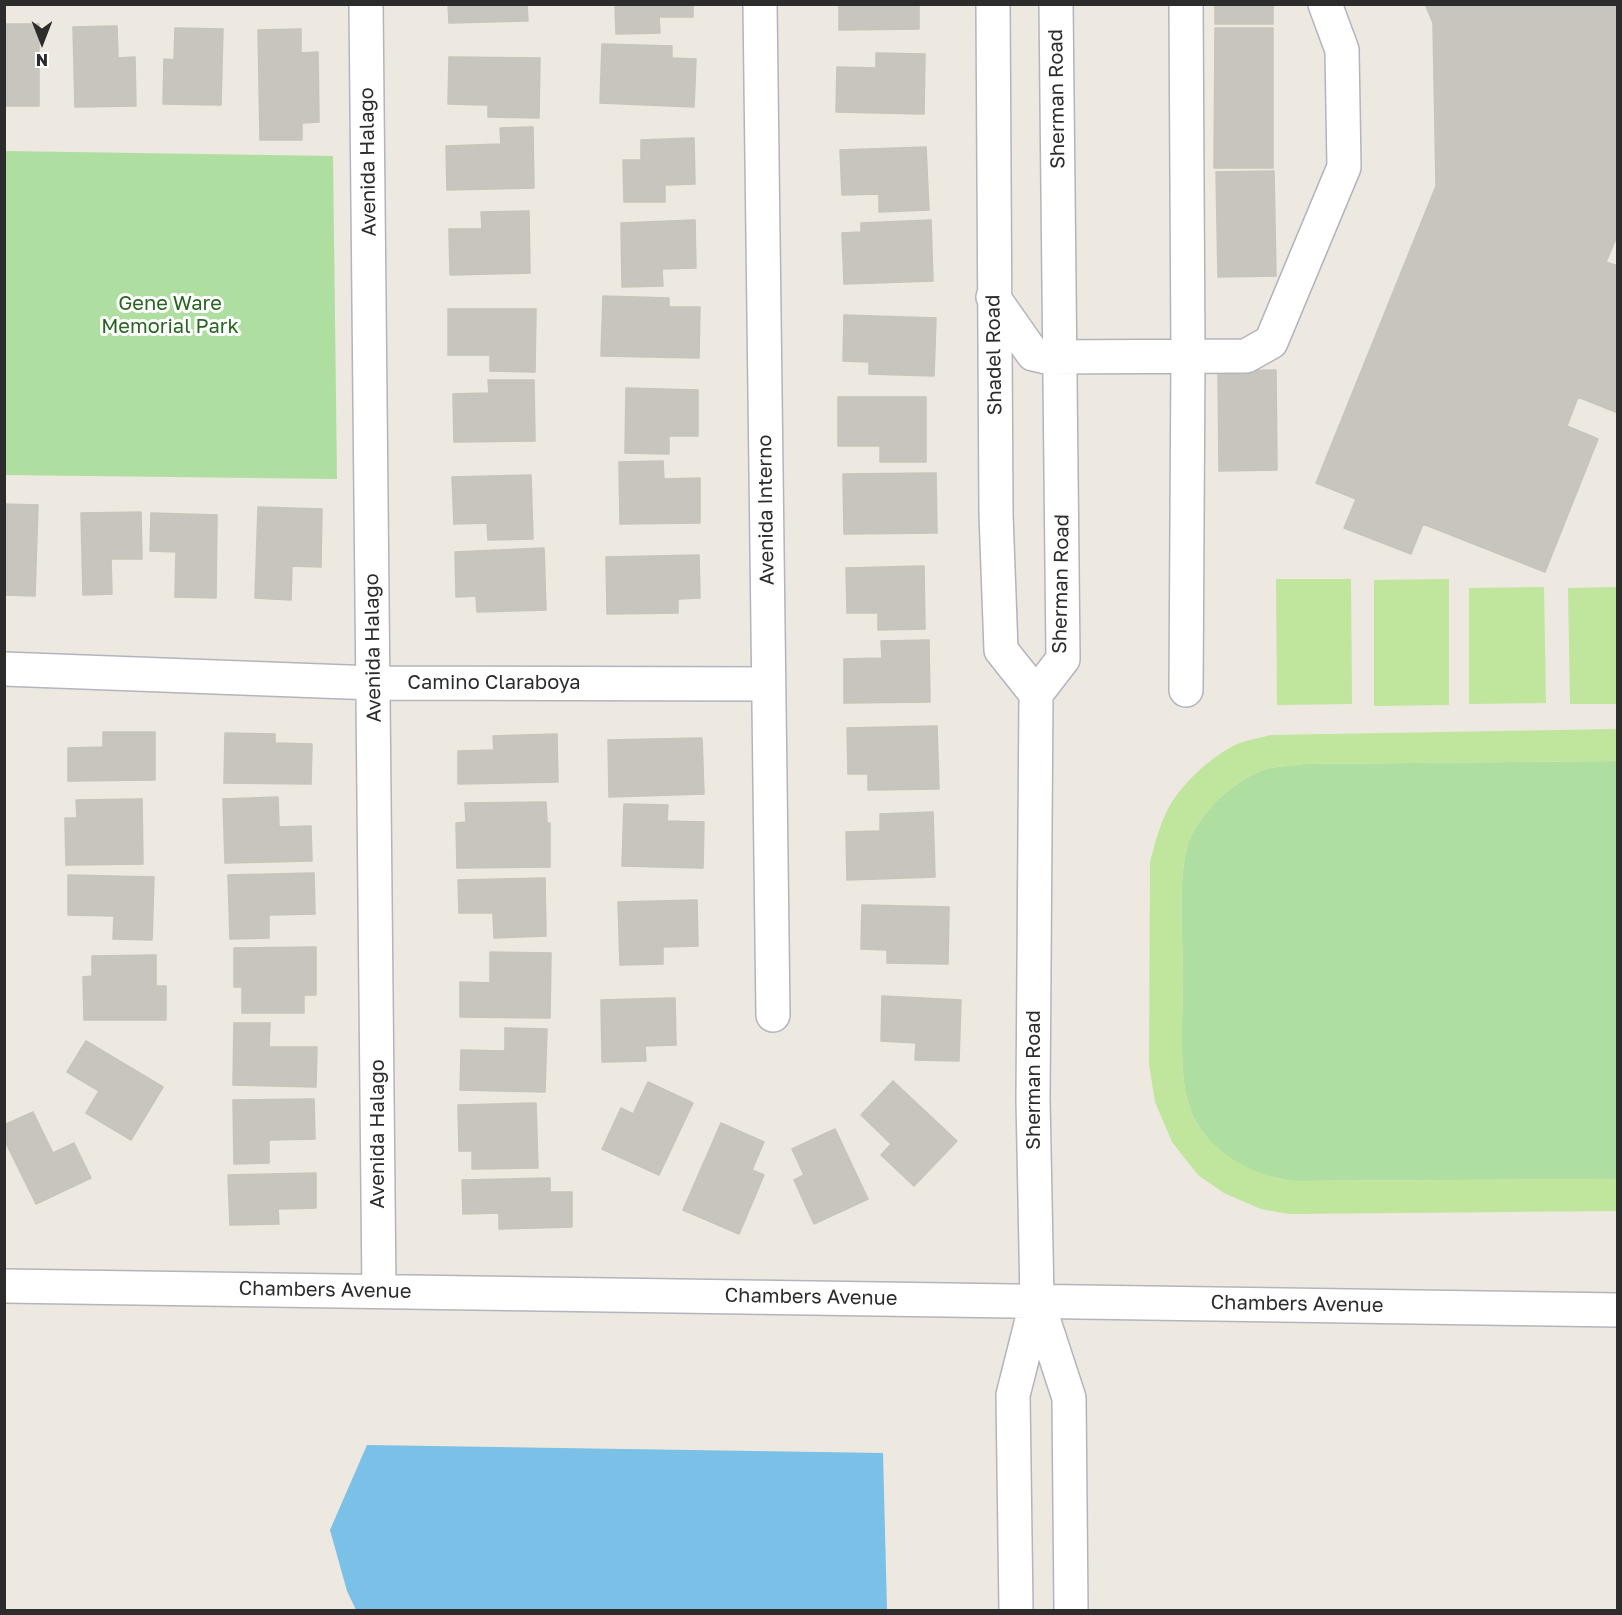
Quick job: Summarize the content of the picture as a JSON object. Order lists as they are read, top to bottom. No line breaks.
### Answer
{"streets":{"street":["Sherman Road","Avenida Halago","Shadel Road","Avenida Interno","Camino Claraboya","Chambers Avenue"]},"crossings":[["Sherman Road","Shadel Road"],["Sherman Road","Chambers Avenue"],["Avenida Halago","Camino Claraboya"],["Avenida Halago","Chambers Avenue"],["Avenida Interno","Camino Claraboya"]],"parks":["Gene Ware Memorial Park"],"north":"bottom"}
